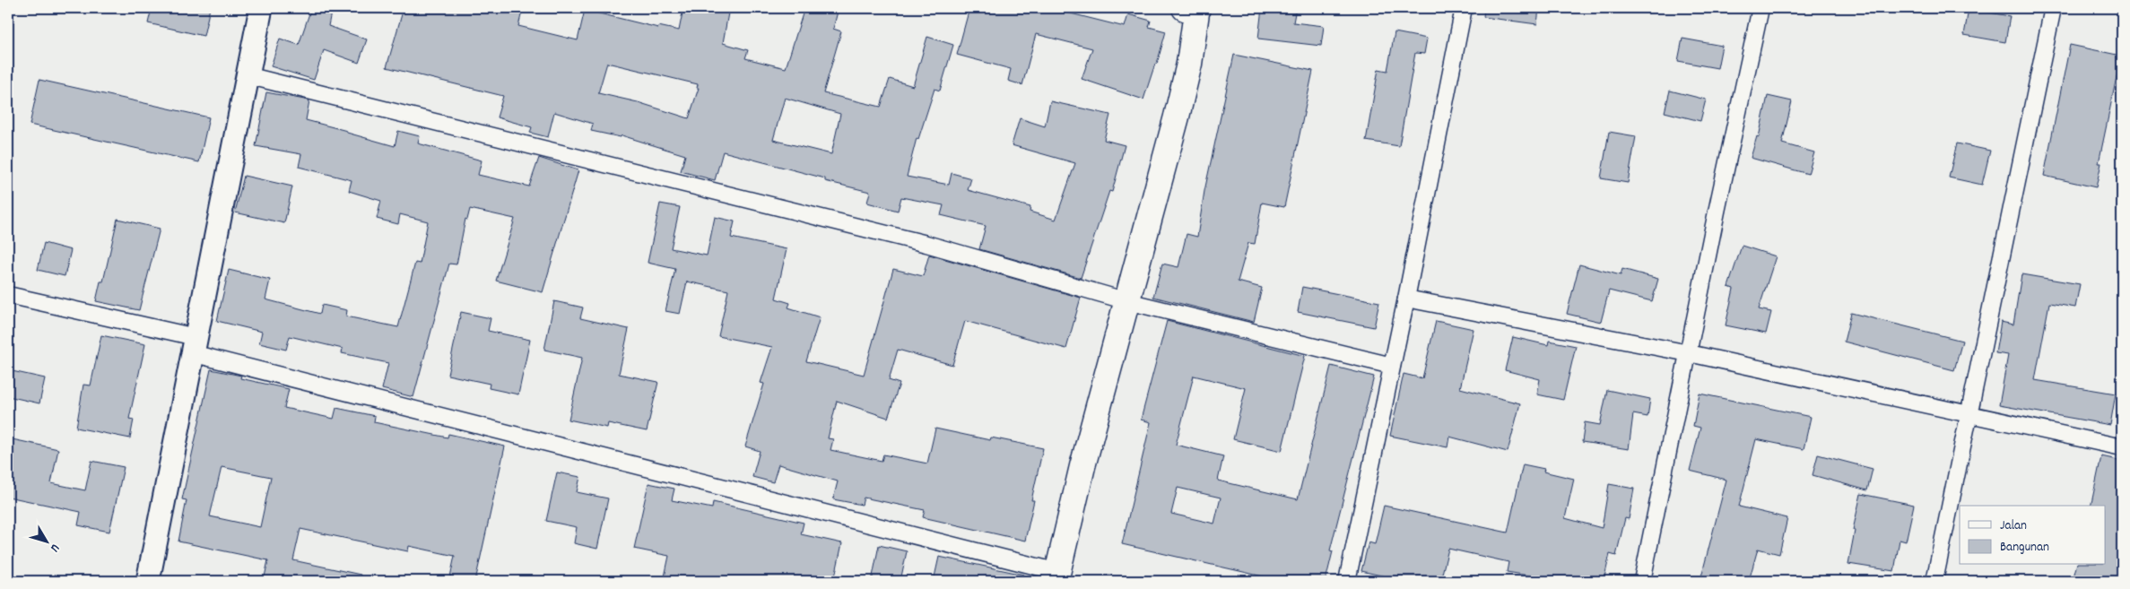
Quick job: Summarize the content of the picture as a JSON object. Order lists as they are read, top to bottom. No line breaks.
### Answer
{"legend":["Jalan","Bangunan"],"north":"bottom right"}
